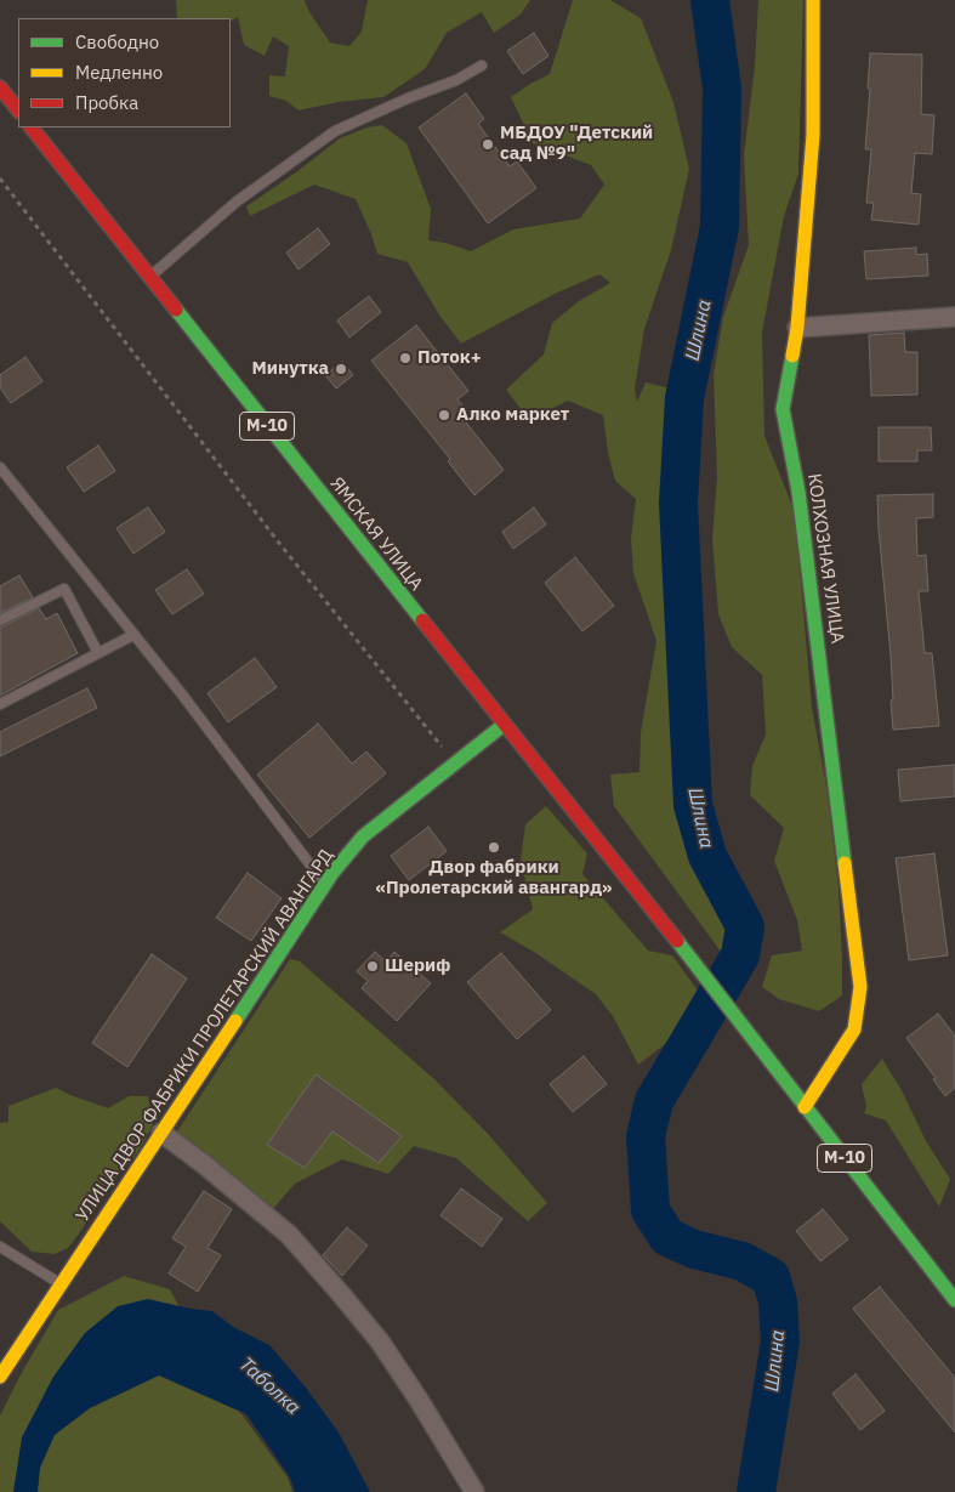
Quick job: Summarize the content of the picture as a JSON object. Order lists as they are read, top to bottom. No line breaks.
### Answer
{"streets":{"main road":["М-10","ЯМСКАЯ УЛИЦА","КОЛХОЗНАЯ УЛИЦА","УЛИЦА ДВОР ФАБРИКИ ПРОЛЕТАРСКИЙ АВАНГАРД"]},"crossings":[["М-10","ЯМСКАЯ УЛИЦА"],["М-10","КОЛХОЗНАЯ УЛИЦА"],["ЯМСКАЯ УЛИЦА","КОЛХОЗНАЯ УЛИЦА"],["ЯМСКАЯ УЛИЦА","УЛИЦА ДВОР ФАБРИКИ ПРОЛЕТАРСКИЙ АВАНГАРД"]],"water":["Шлина","Таболка"],"places":["МБДОУ \"Детский сад №9\"","Поток+","Минутка","Алко маркет","Двор фабрики «Пролетарский авангард»","Шериф"],"legend":["Свободно","Медленно","Пробка"]}
